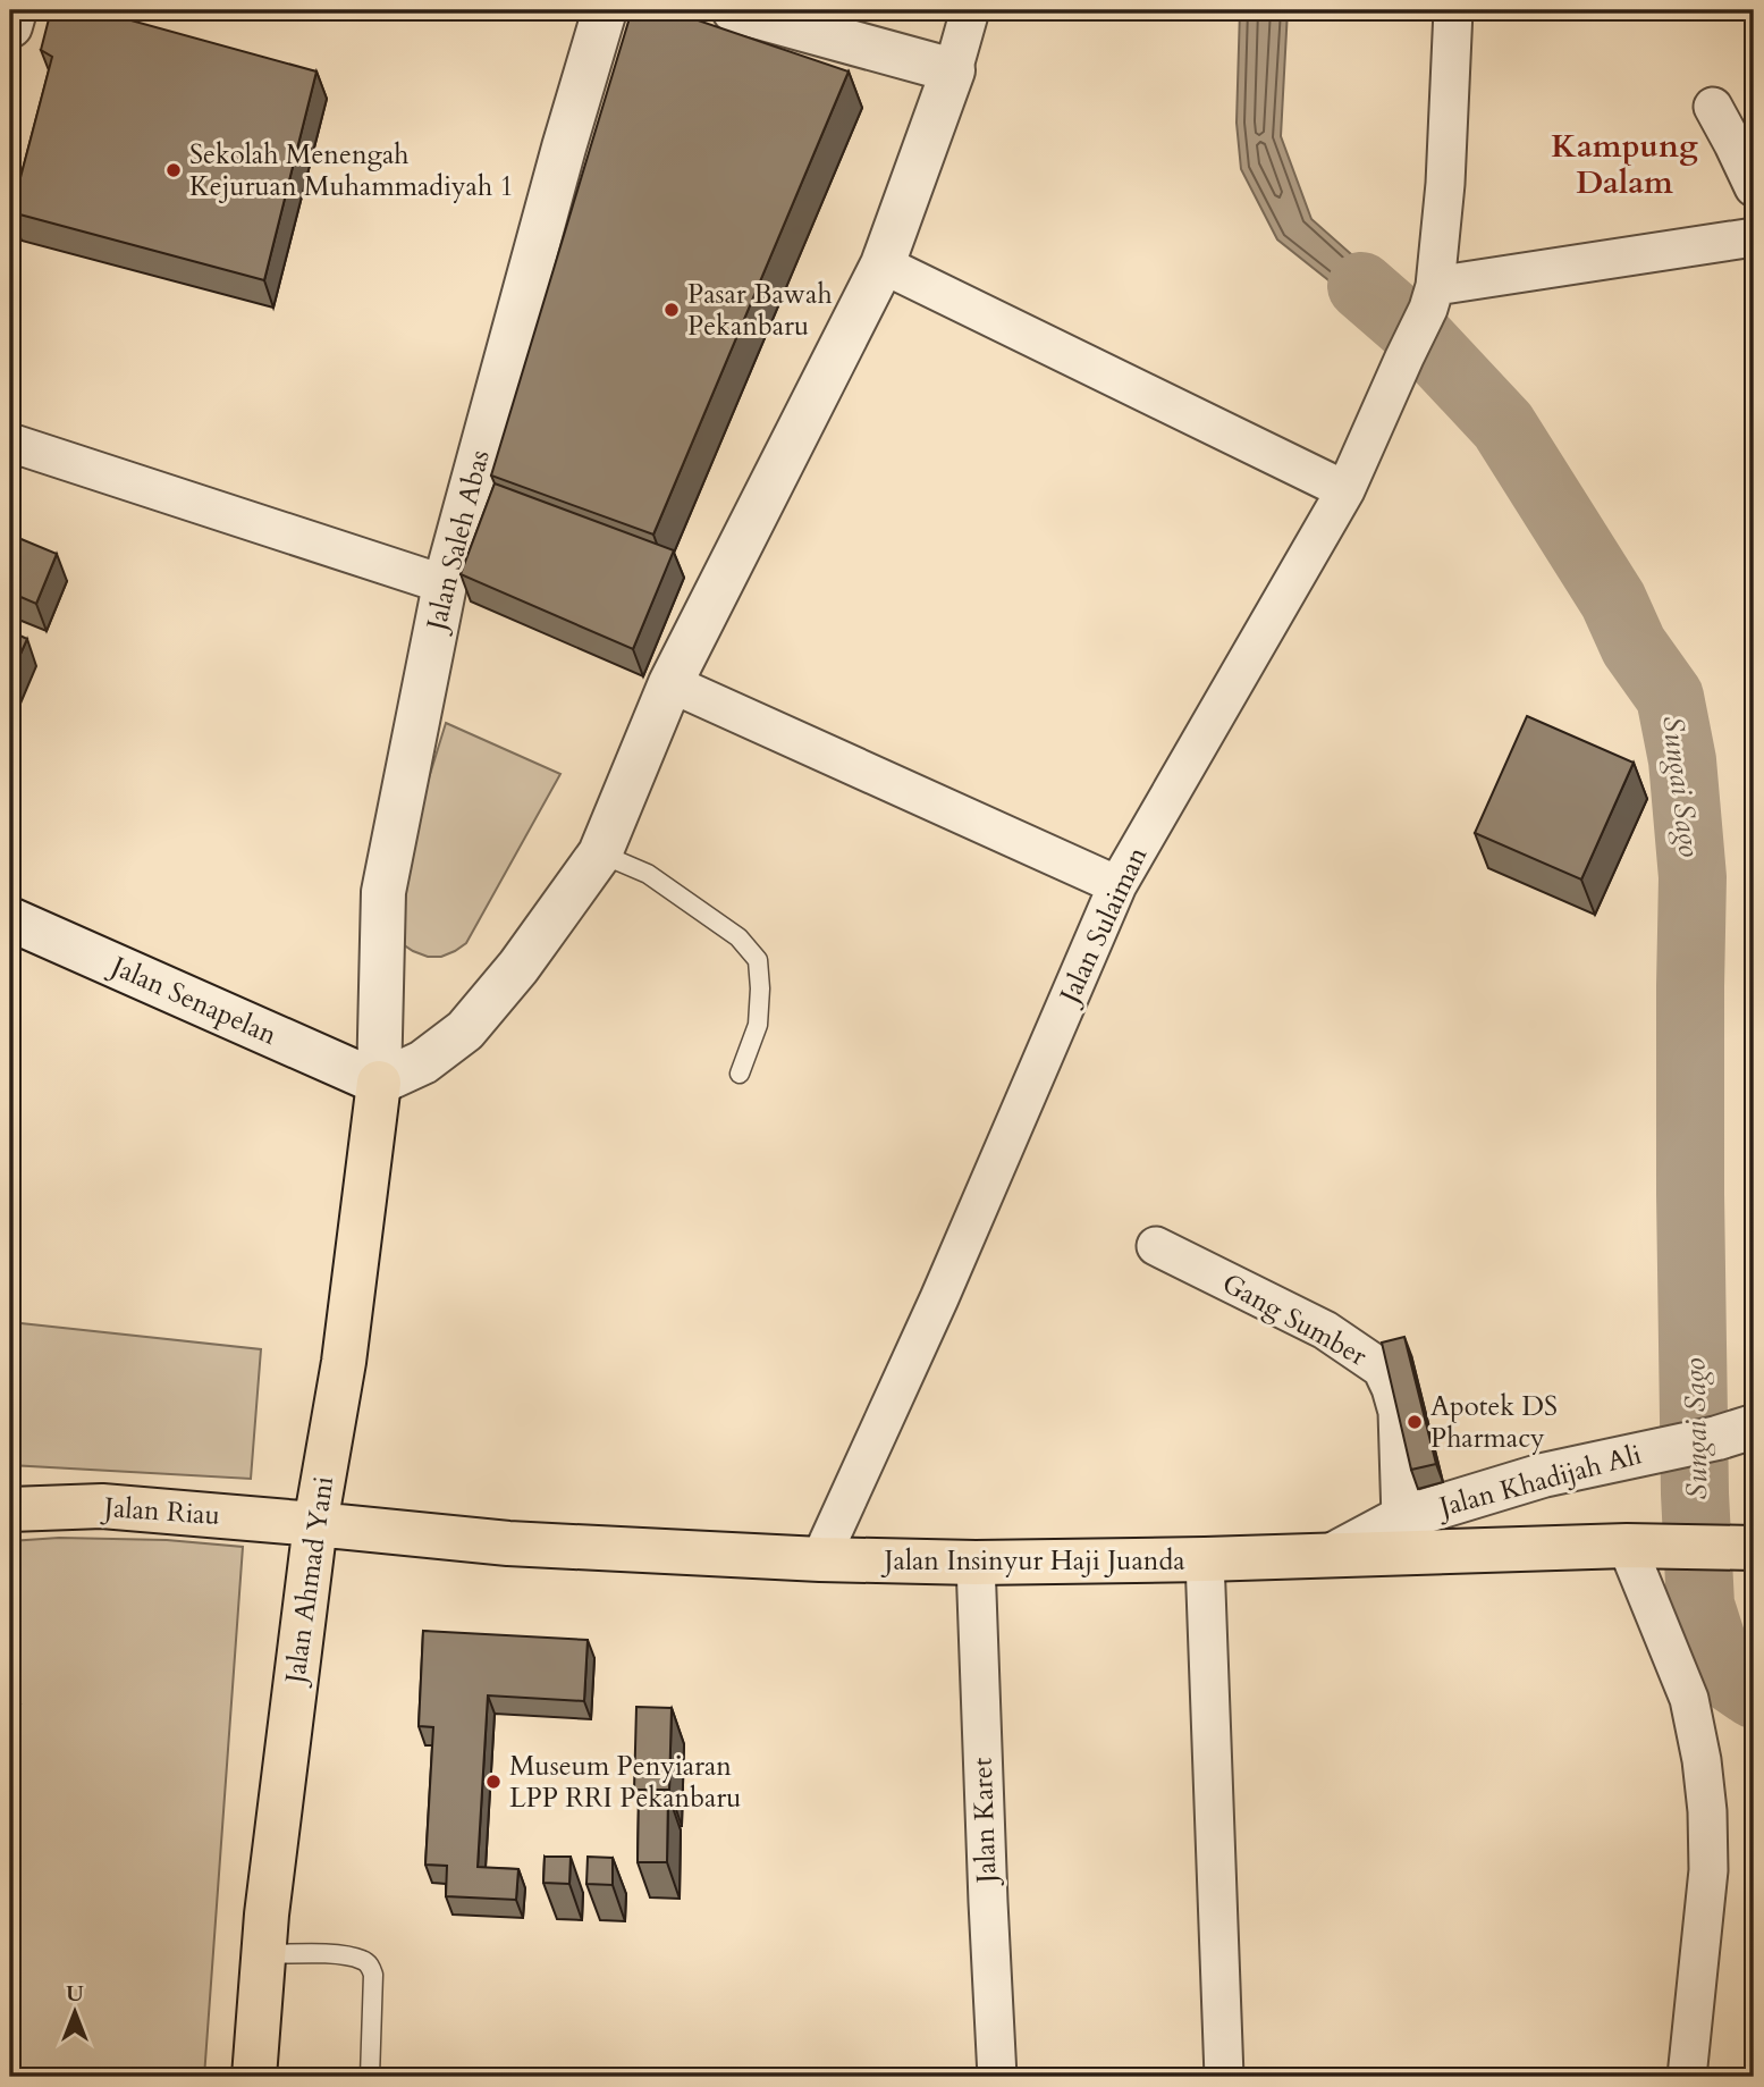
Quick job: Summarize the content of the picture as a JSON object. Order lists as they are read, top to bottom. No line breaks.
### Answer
{"streets":{"main road":["Jalan Riau","Jalan Insinyur Haji Juanda","Jalan Ahmad Yani"],"street":["Jalan Saleh Abas","Jalan Sulaiman","Jalan Senapelan","Gang Sumber","Jalan Khadijah Ali","Jalan Karet"]},"crossings":[["Jalan Saleh Abas","Jalan Senapelan"],["Jalan Saleh Abas","Jalan Ahmad Yani"],["Jalan Sulaiman","Jalan Insinyur Haji Juanda"],["Jalan Senapelan","Jalan Ahmad Yani"],["Gang Sumber","Jalan Khadijah Ali"],["Jalan Khadijah Ali","Jalan Insinyur Haji Juanda"],["Jalan Riau","Jalan Insinyur Haji Juanda"],["Jalan Riau","Jalan Ahmad Yani"],["Jalan Insinyur Haji Juanda","Jalan Ahmad Yani"],["Jalan Insinyur Haji Juanda","Jalan Karet"]],"districts":["Kampung Dalam"],"water":["Sungai Sago"],"places":["Sekolah Menengah Kejuruan Muhammadiyah 1","Pasar Bawah Pekanbaru","Apotek DS Pharmacy","Museum Penyiaran LPP RRI Pekanbaru"],"north":"top"}
